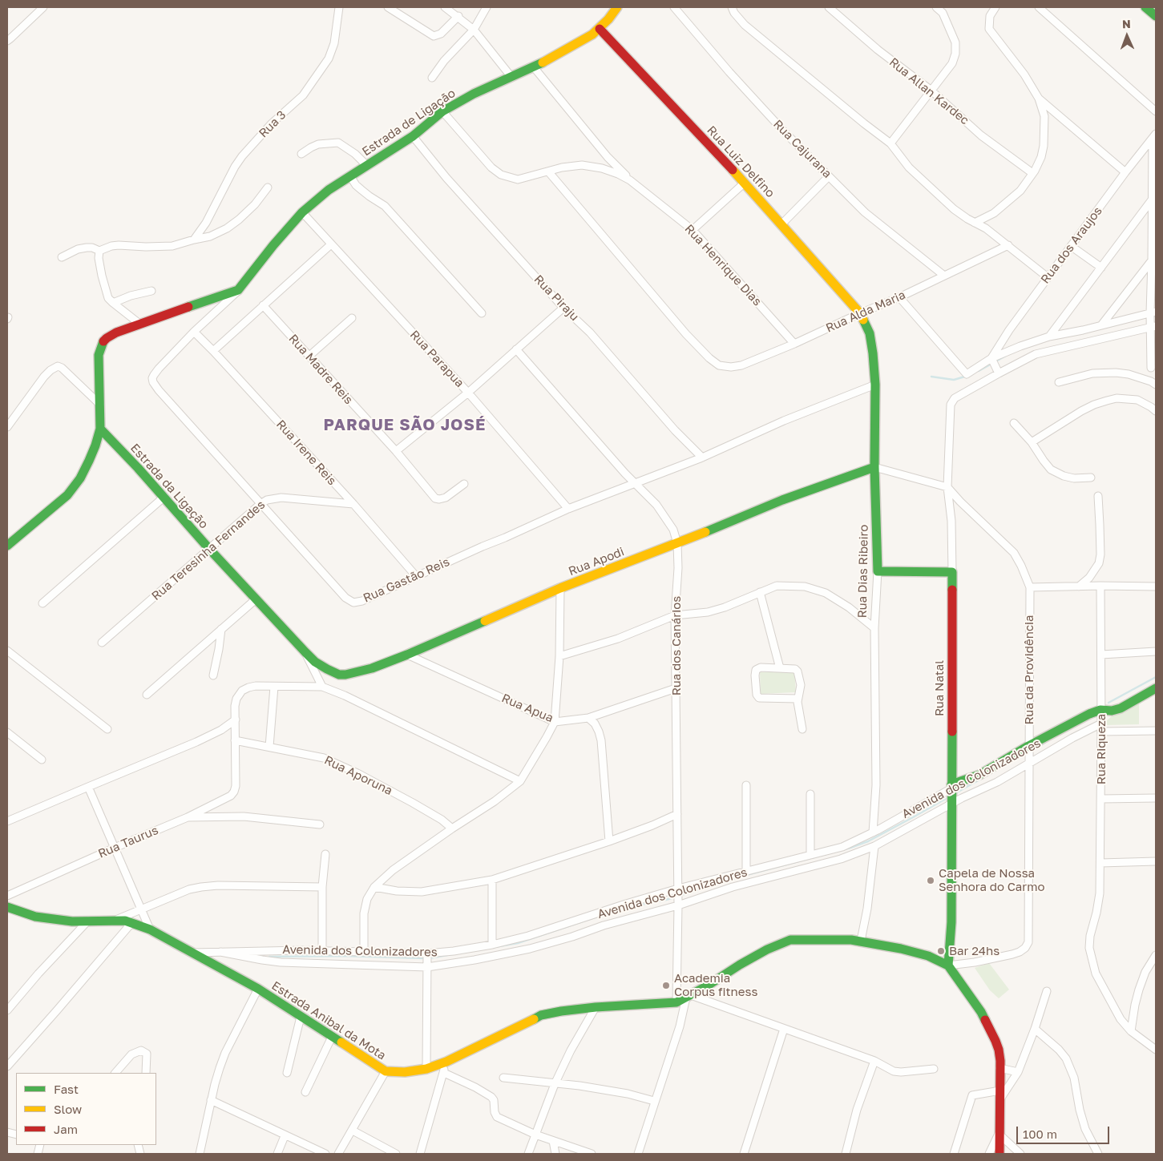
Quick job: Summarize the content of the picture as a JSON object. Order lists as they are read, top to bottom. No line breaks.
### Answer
{"streets":{"street":["Rua Allan Kardec","Estrada de Ligação","Rua 3","Rua Cajurana","Rua Luiz Delfino","Rua dos Araujos","Rua Henrique Dias","Rua Piraju","Rua Alda Maria","Rua Parapua","Rua Madre Reis","Rua Irene Reis","Estrada da Ligação","Rua Teresinha Fernandes","Rua Apodi","Rua Dias Ribeiro","Rua Gastão Reis","Rua dos Canários","Rua da Providência","Rua Natal","Rua Apua","Rua Riqueza","Rua Aporuna","Avenida dos Colonizadores","Rua Taurus","Estrada Anibal da Mota"]},"crossings":[["Estrada de Ligação","Rua Luiz Delfino"],["Estrada de Ligação","Rua Henrique Dias"],["Estrada de Ligação","Rua Piraju"],["Estrada de Ligação","Rua Parapua"],["Estrada de Ligação","Rua Irene Reis"],["Estrada de Ligação","Rua Gastão Reis"],["Rua Cajurana","Rua Alda Maria"],["Rua Luiz Delfino","Rua Alda Maria"],["Rua Luiz Delfino","Rua Dias Ribeiro"],["Rua Henrique Dias","Rua Alda Maria"],["Rua Piraju","Rua Gastão Reis"],["Rua Alda Maria","Rua Dias Ribeiro"],["Rua Parapua","Rua Gastão Reis"],["Rua Irene Reis","Rua Teresinha Fernandes"],["Rua Irene Reis","Rua Gastão Reis"],["Estrada da Ligação","Rua Teresinha Fernandes"],["Estrada da Ligação","Rua Apodi"],["Rua Teresinha Fernandes","Rua Gastão Reis"],["Rua Apodi","Rua Dias Ribeiro"],["Rua Apodi","Rua dos Canários"],["Rua Apodi","Rua Apua"],["Rua Dias Ribeiro","Rua Gastão Reis"],["Rua Dias Ribeiro","Avenida dos Colonizadores"],["Rua Gastão Reis","Rua dos Canários"],["Rua dos Canários","Rua Apua"],["Rua dos Canários","Avenida dos Colonizadores"],["Rua dos Canários","Estrada Anibal da Mota"],["Rua da Providência","Rua Natal"],["Rua da Providência","Avenida dos Colonizadores"],["Rua da Providência","Estrada Anibal da Mota"],["Rua Natal","Avenida dos Colonizadores"],["Rua Natal","Estrada Anibal da Mota"],["Rua Riqueza","Avenida dos Colonizadores"],["Rua Aporuna","Rua Taurus"],["Avenida dos Colonizadores","Estrada Anibal da Mota"]],"districts":["PARQUE SÃO JOSÉ"],"places":["Capela de Nossa Senhora do Carmo","Bar 24hs","Academia Corpus fitness"],"legend":["Fast","Slow","Jam"],"scale_bar":"100 m","north":"top"}
